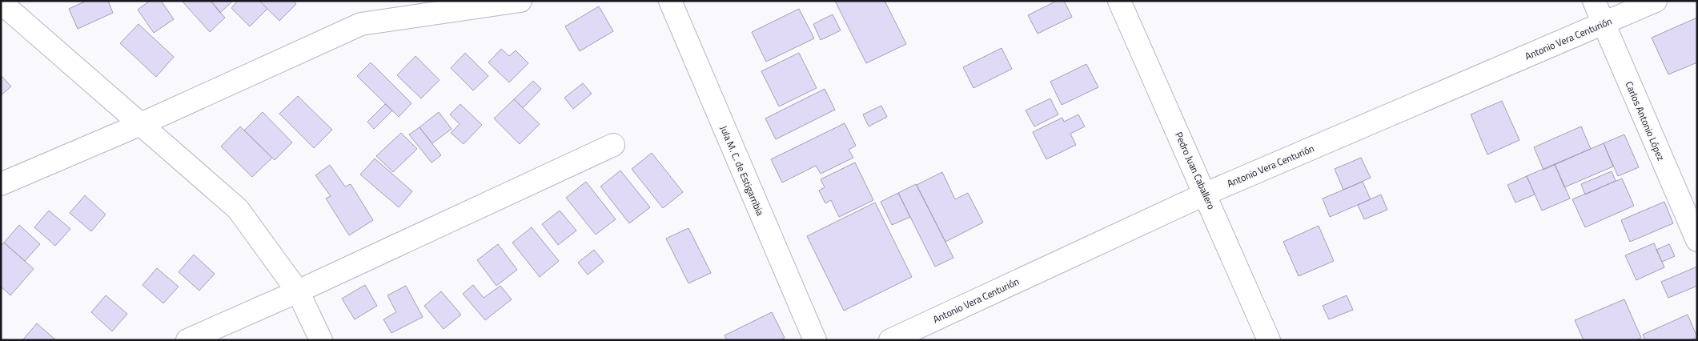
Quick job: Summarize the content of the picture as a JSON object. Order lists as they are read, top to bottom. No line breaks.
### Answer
{"streets":{"street":["Antonio Vera Centurión","Carlos Antonio López","Jula M. C. de Estigarribia","Pedro Juan Caballero"]},"crossings":[["Antonio Vera Centurión","Carlos Antonio López"],["Antonio Vera Centurión","Pedro Juan Caballero"]]}
